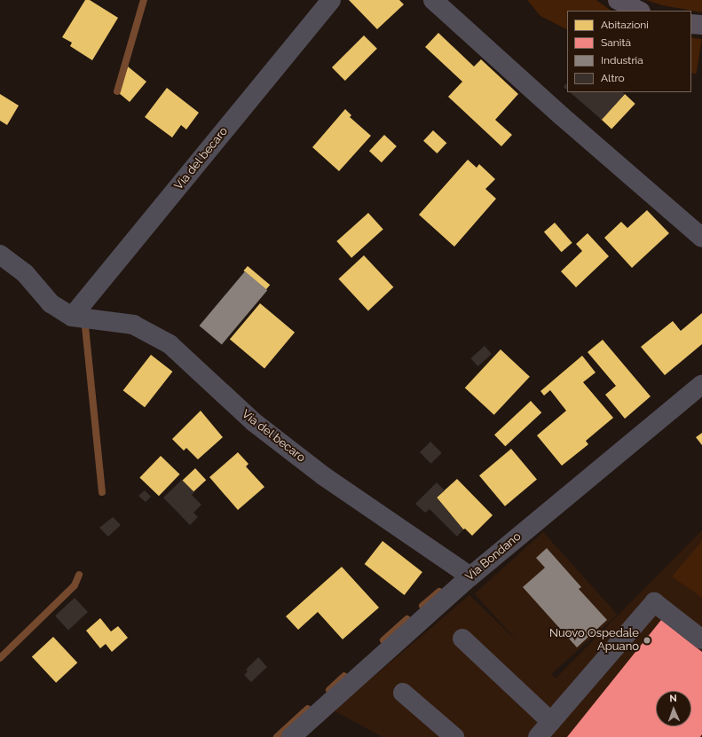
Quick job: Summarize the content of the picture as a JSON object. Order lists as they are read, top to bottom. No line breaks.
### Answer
{"streets":{"street":["Via del becaro","Via Bondano"]},"crossings":[["Via del becaro","Via Bondano"]],"places":["Nuovo Ospedale Apuano"],"legend":["Abitazioni","Sanità","Industria","Altro"],"north":"top"}
